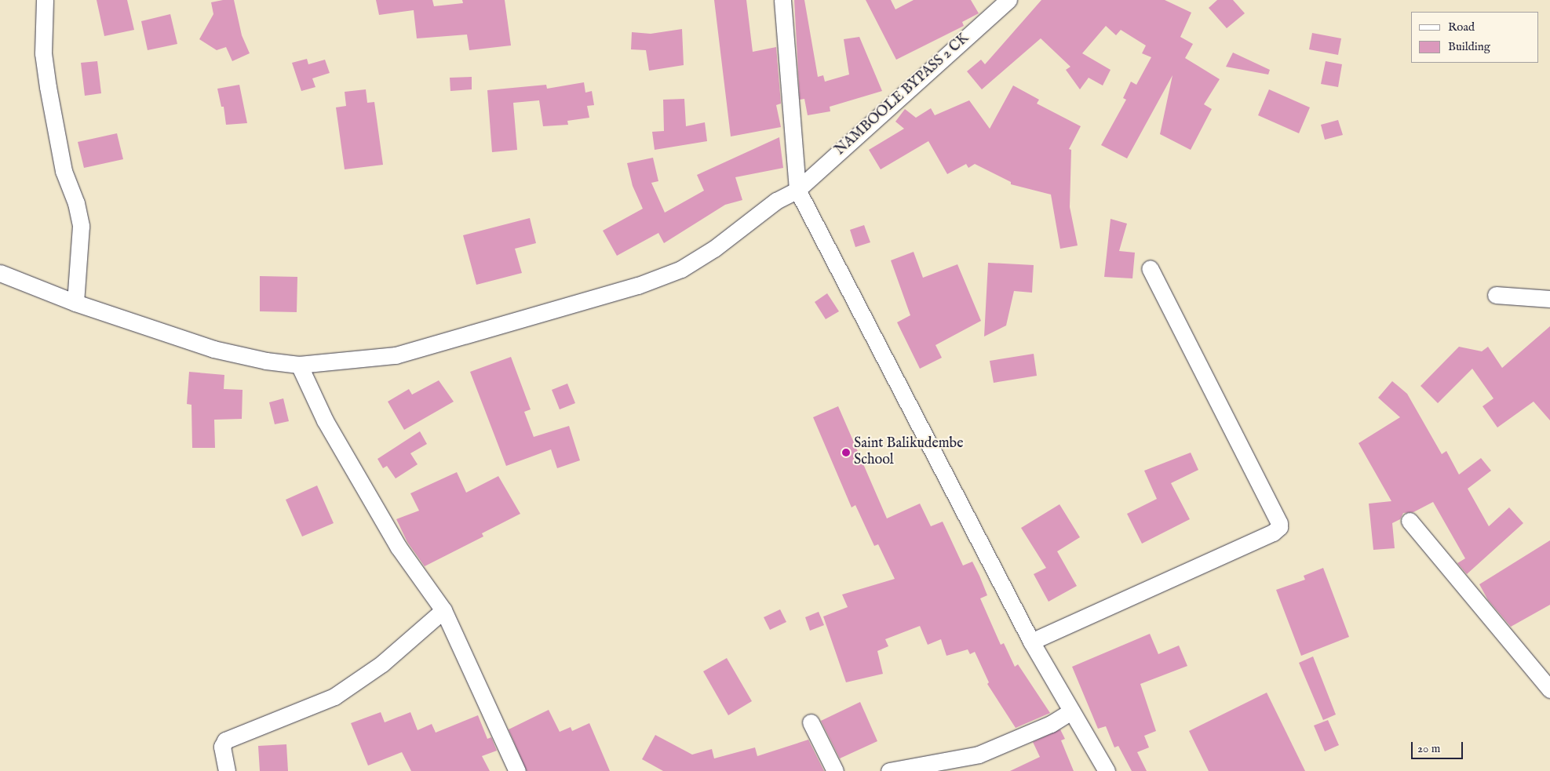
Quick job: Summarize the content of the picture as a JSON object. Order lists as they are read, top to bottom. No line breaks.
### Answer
{"streets":{"street":["NAMBOOLE BYPASS 2 CK"]},"places":["Saint Balikudembe School"],"legend":["Road","Building"],"scale_bar":"20 m"}
